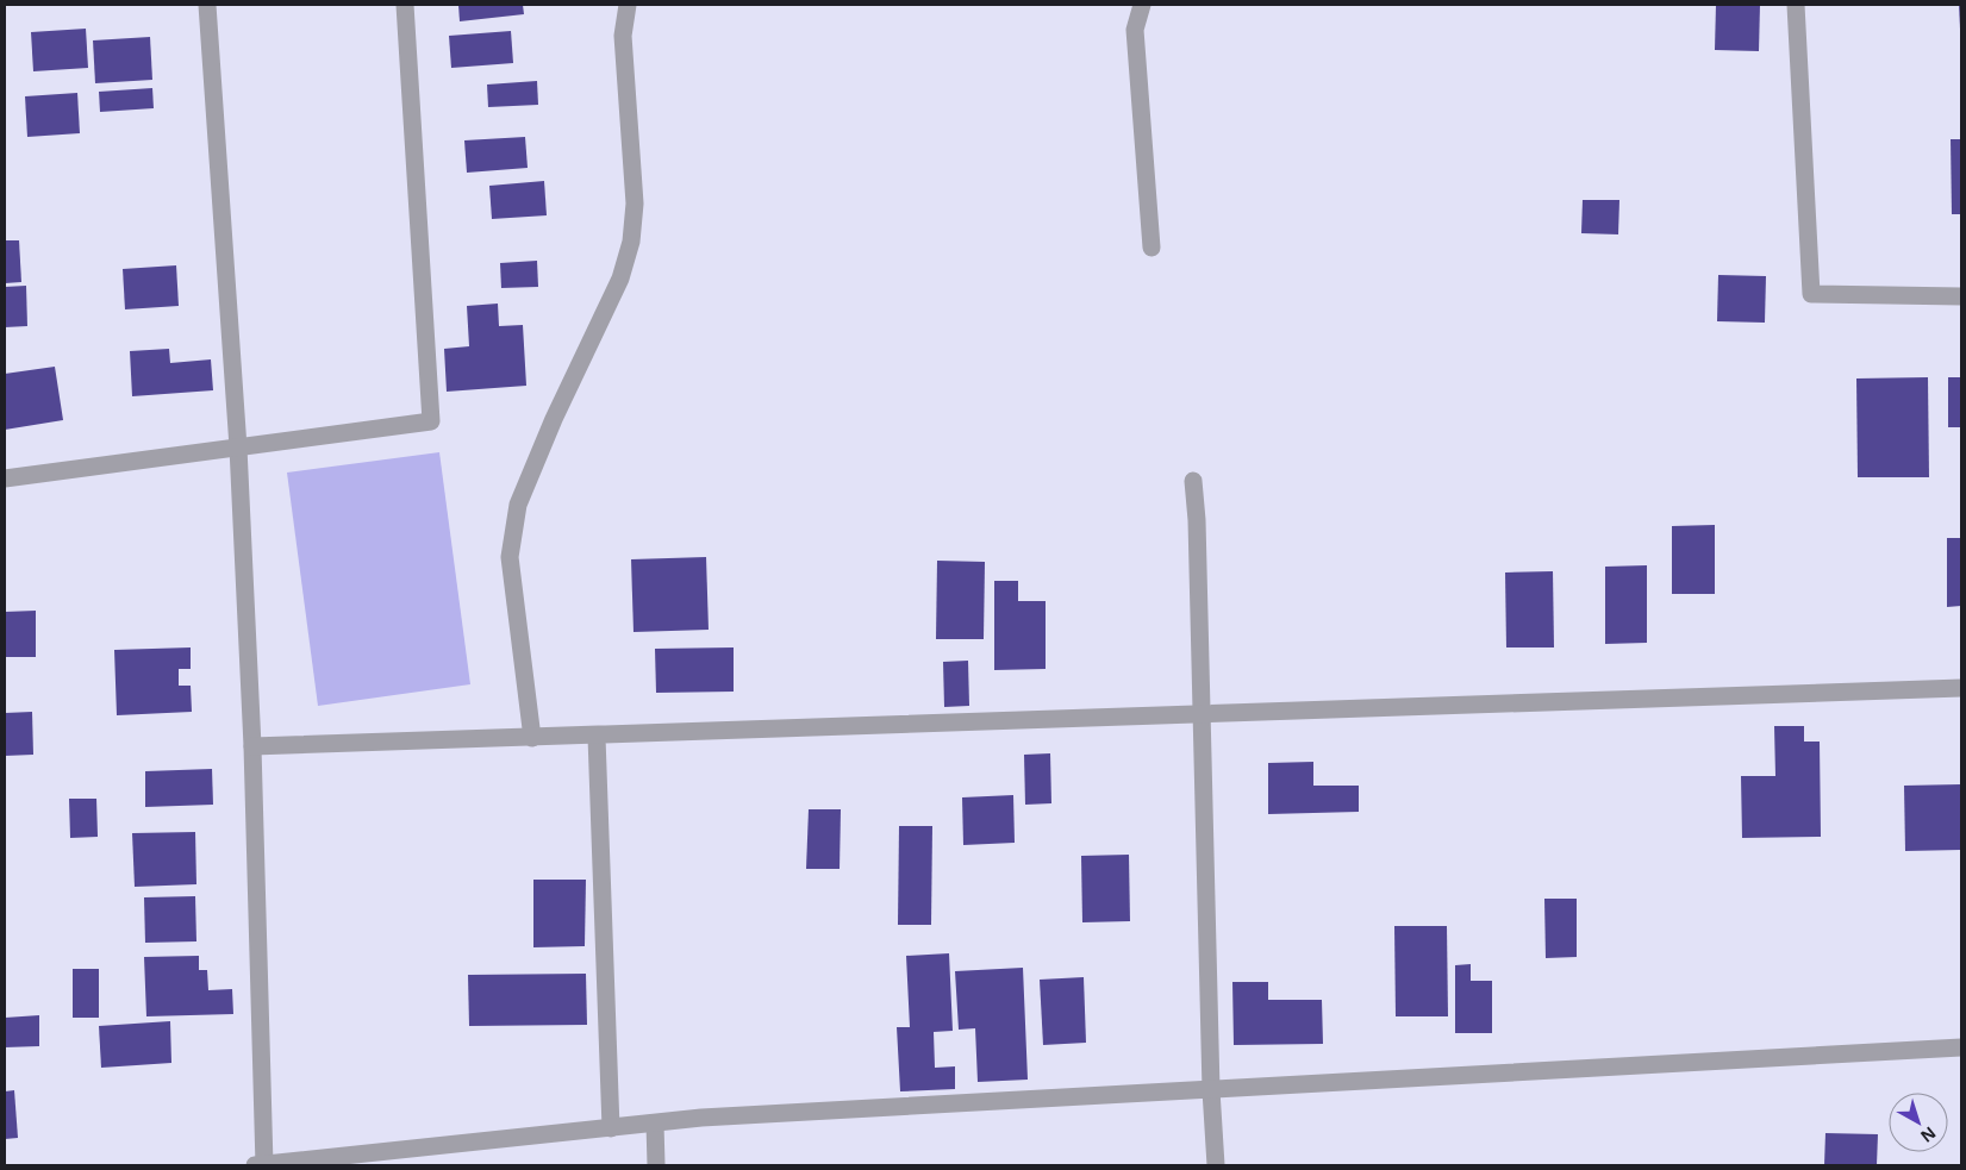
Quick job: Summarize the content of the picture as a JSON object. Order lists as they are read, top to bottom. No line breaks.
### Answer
{"north":"bottom right"}
